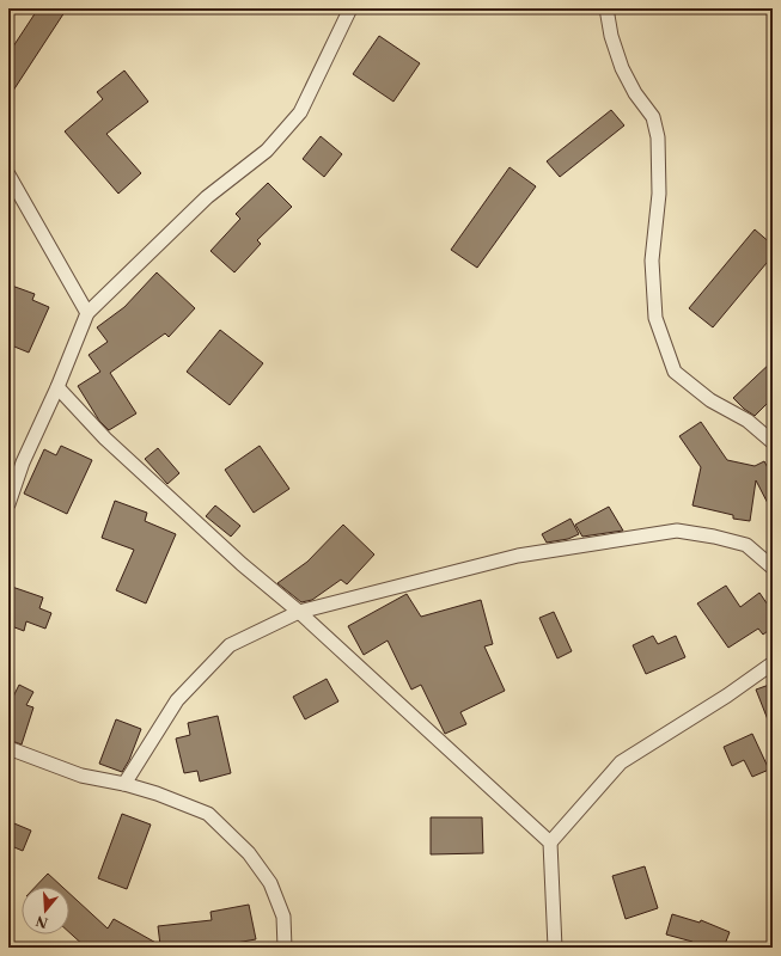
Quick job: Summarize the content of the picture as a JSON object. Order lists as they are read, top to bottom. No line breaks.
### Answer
{"north":"bottom"}
